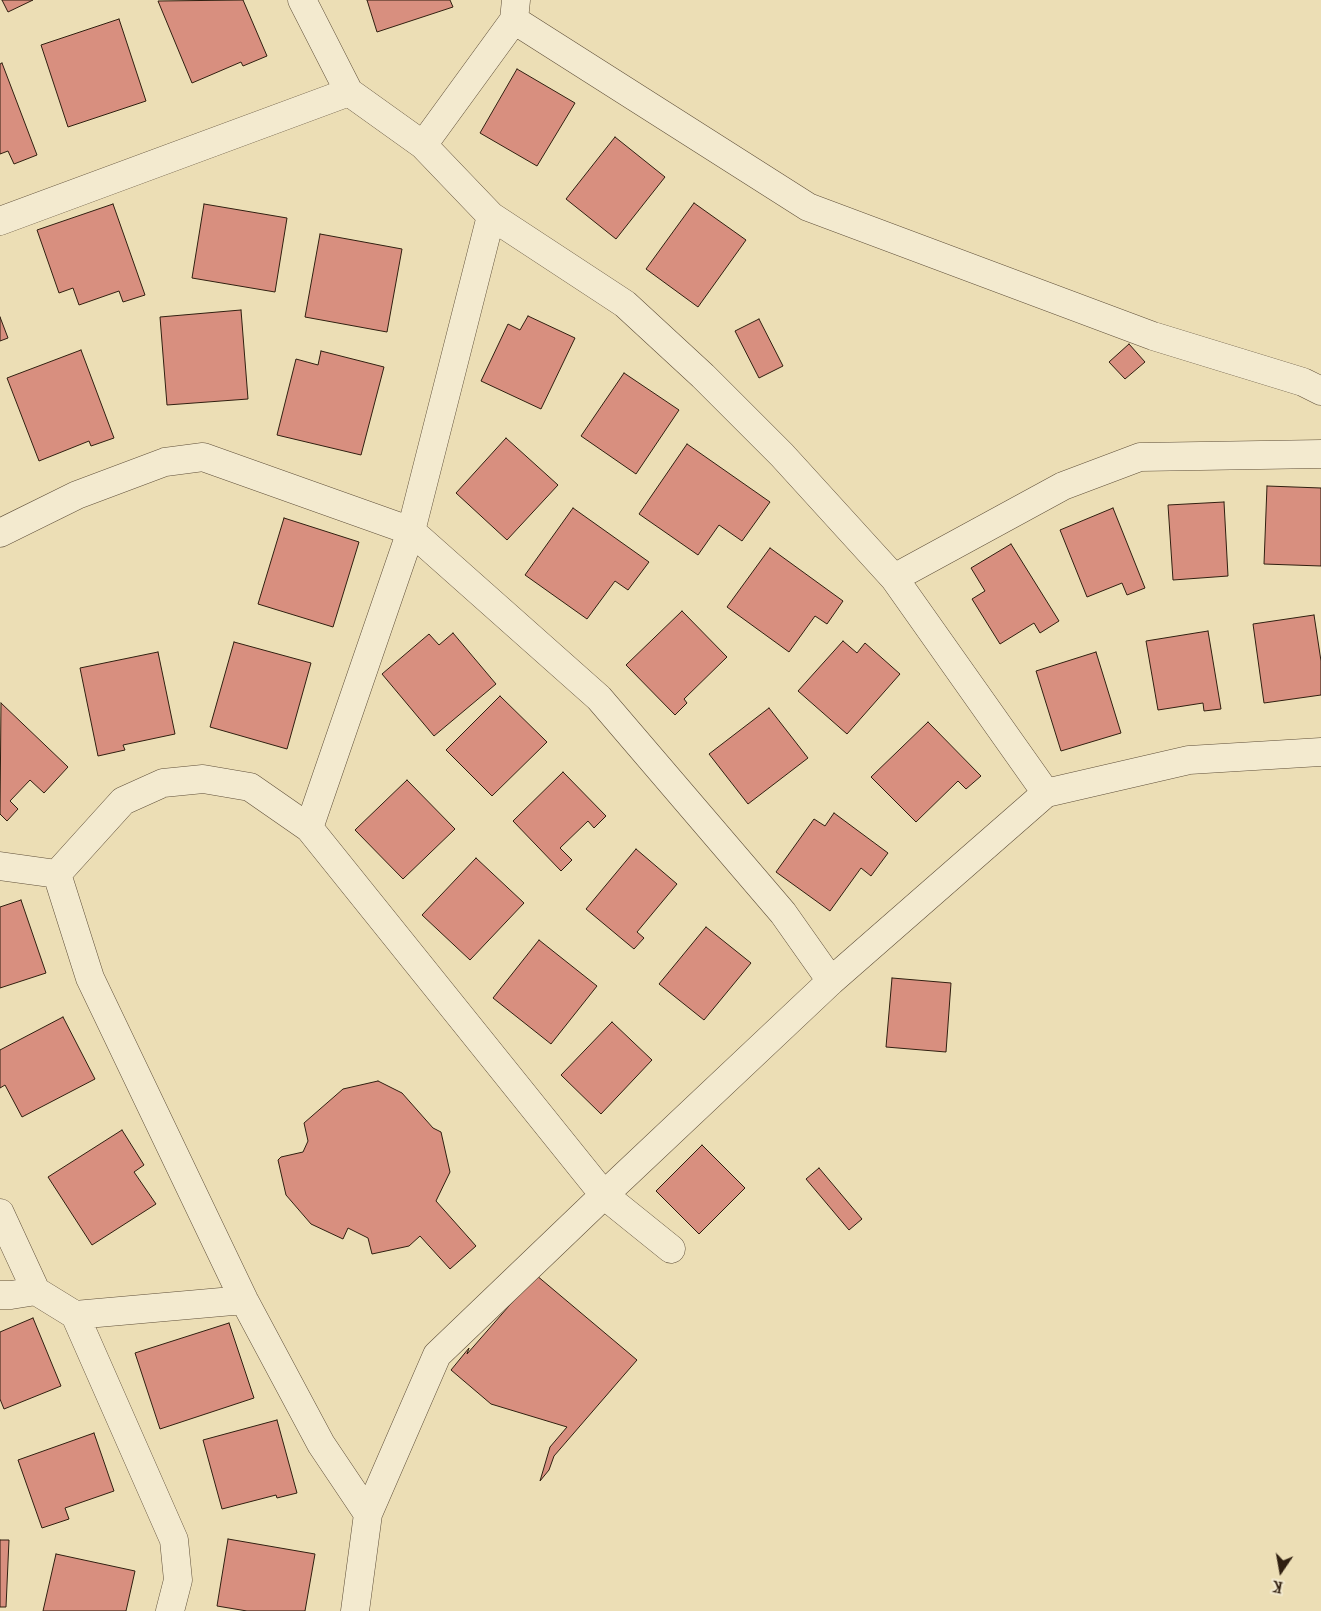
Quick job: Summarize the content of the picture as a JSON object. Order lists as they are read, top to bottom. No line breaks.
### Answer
{"north":"bottom"}
